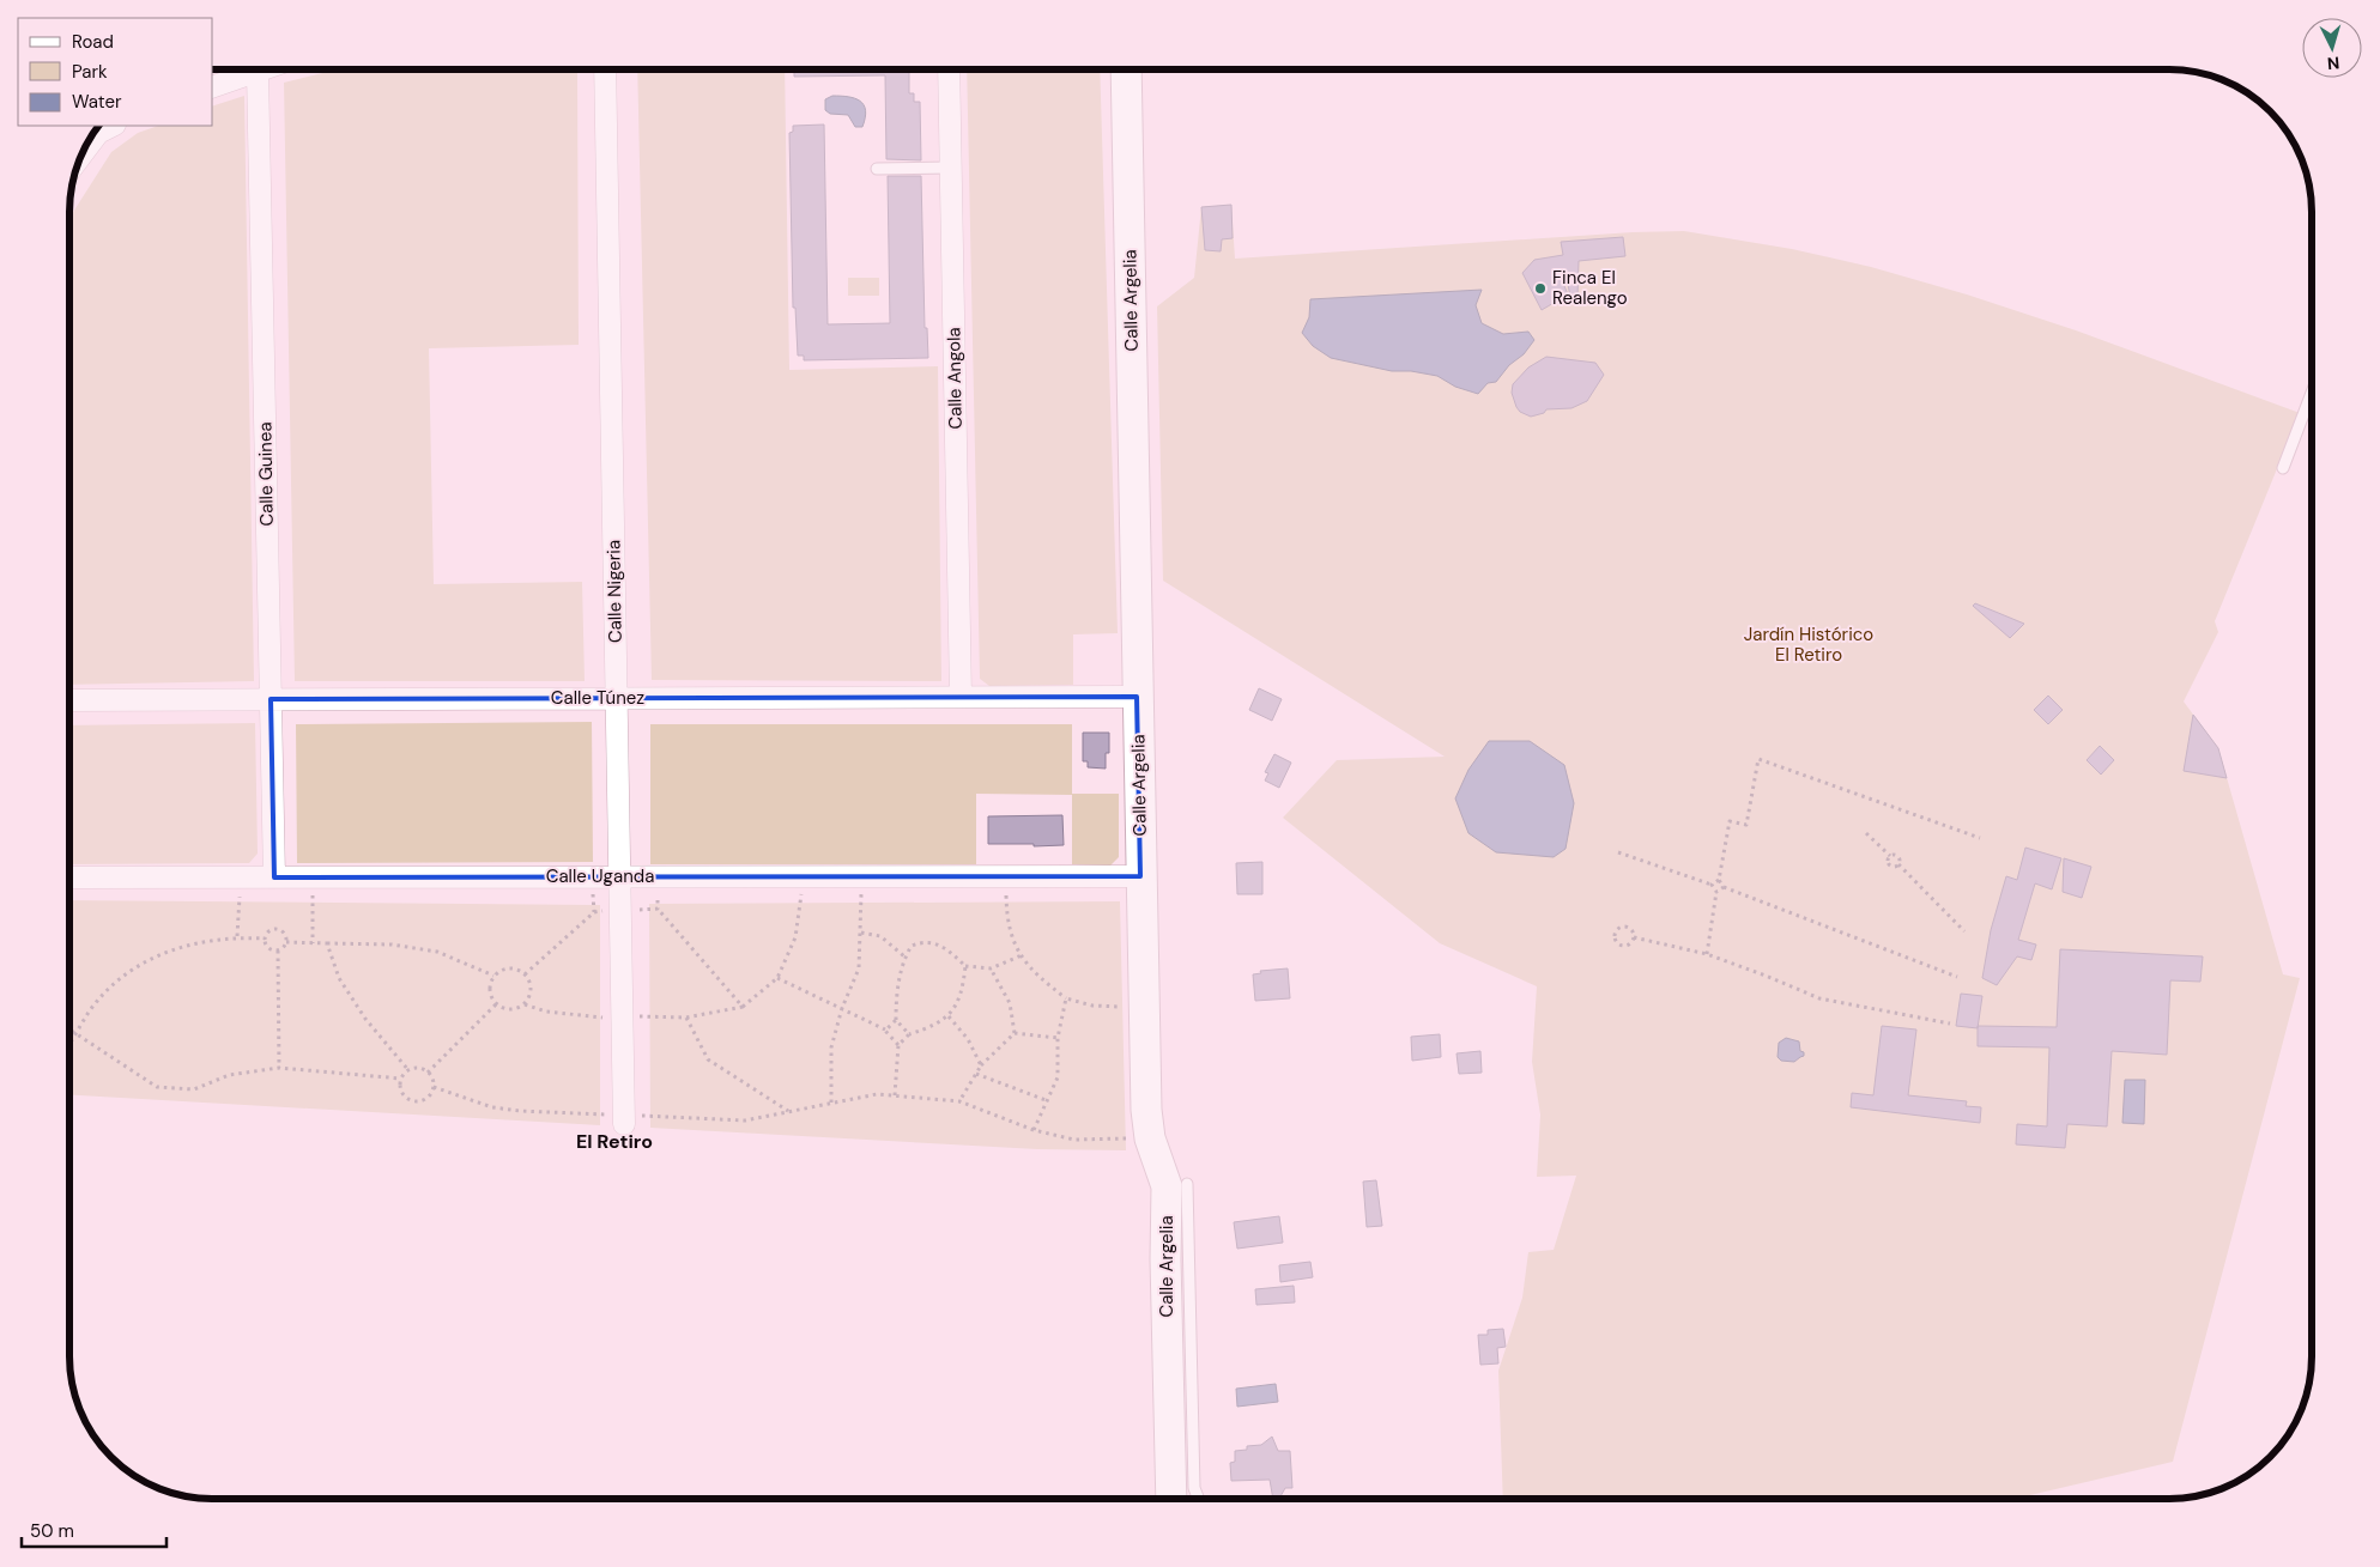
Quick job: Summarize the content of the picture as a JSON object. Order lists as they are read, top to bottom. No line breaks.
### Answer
{"streets":{"street":["Calle Argelia","Calle Angola","Calle Guinea","Calle Nigeria","Calle Túnez","Calle Uganda"]},"crossings":[["Calle Argelia","Calle Túnez"],["Calle Argelia","Calle Uganda"],["Calle Angola","Calle Túnez"],["Calle Guinea","Calle Túnez"],["Calle Guinea","Calle Uganda"],["Calle Nigeria","Calle Túnez"],["Calle Nigeria","Calle Uganda"]],"districts":["El Retiro"],"parks":["Jardín Histórico El Retiro"],"places":["Finca El Realengo"],"legend":["Road","Park","Water"],"scale_bar":"50 m","north":"bottom"}
